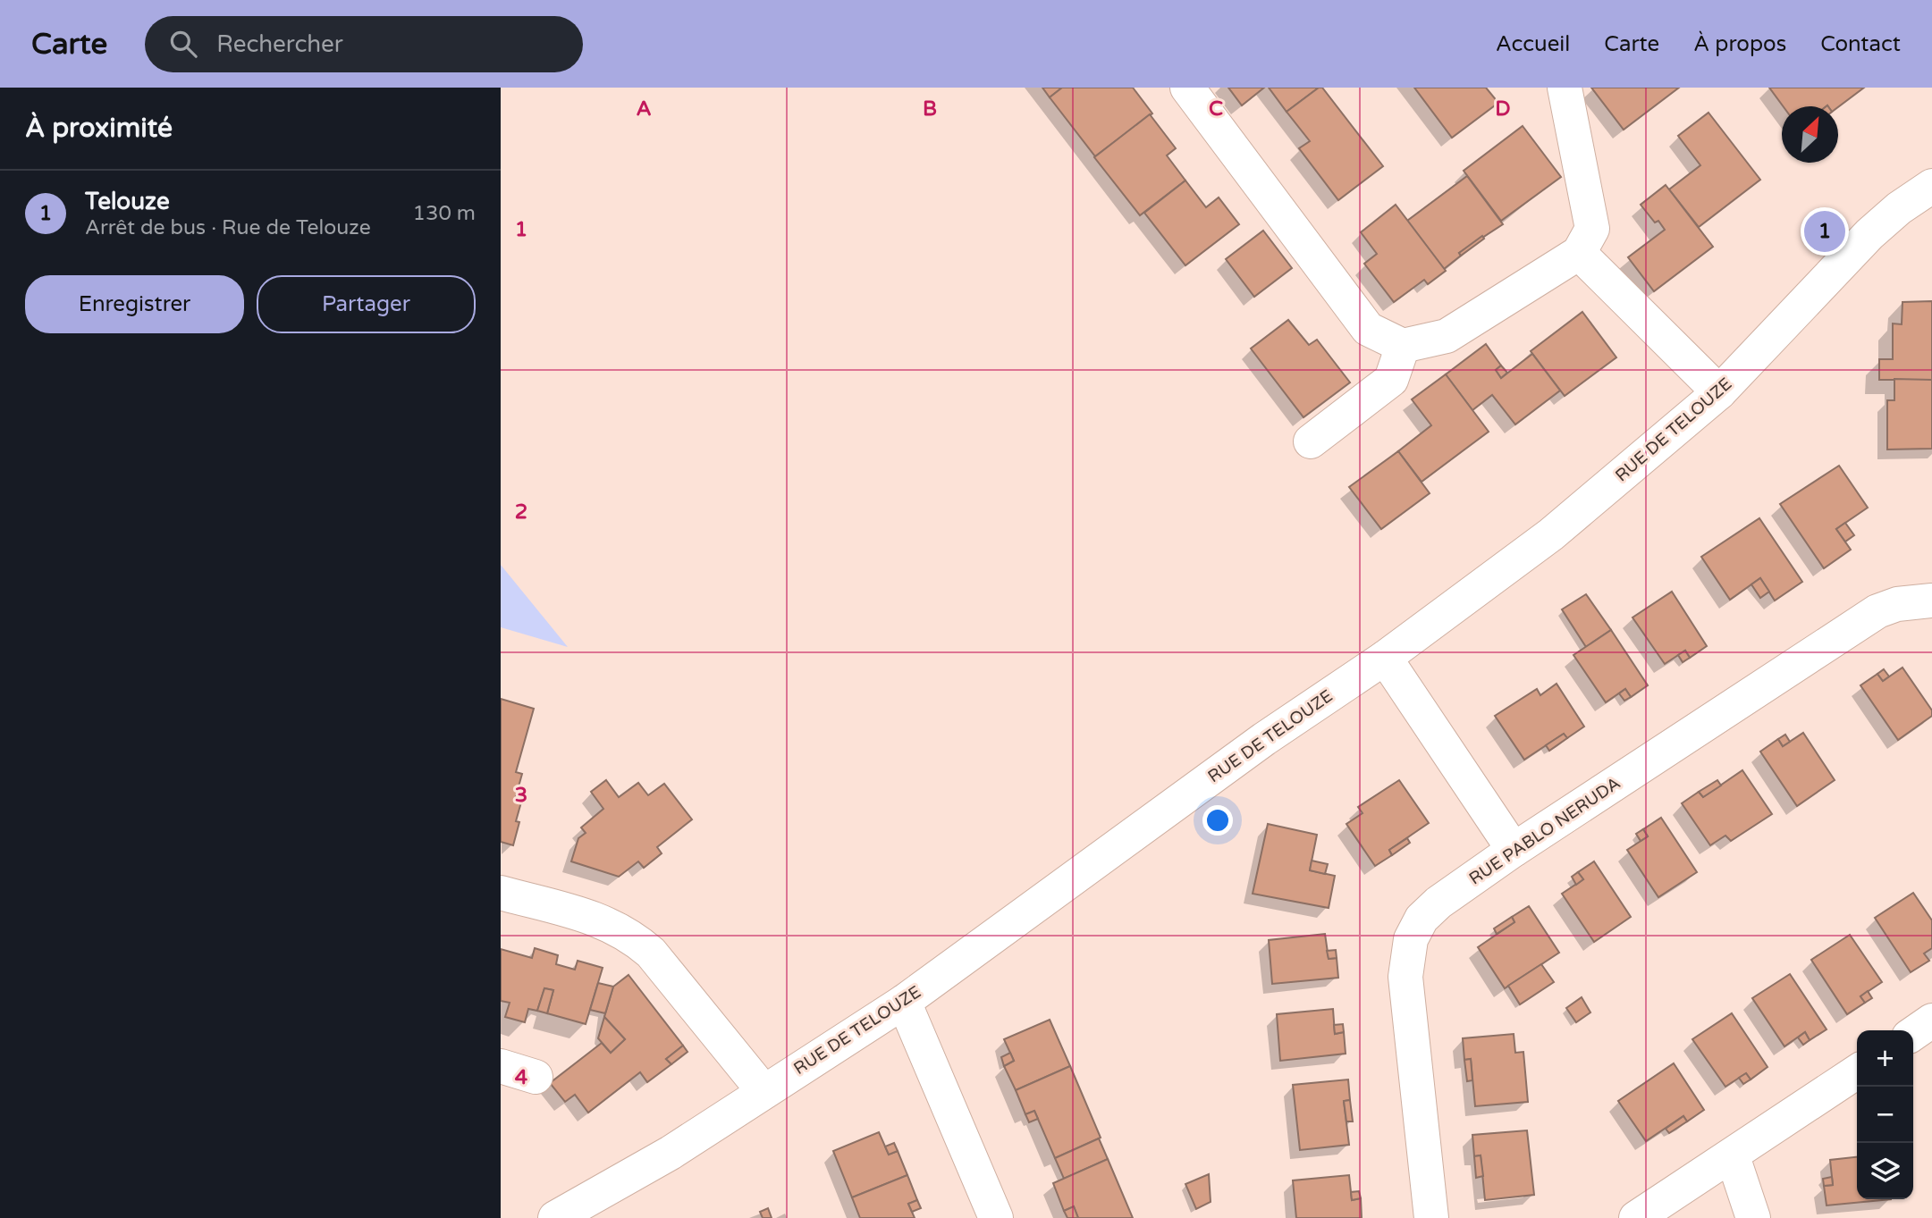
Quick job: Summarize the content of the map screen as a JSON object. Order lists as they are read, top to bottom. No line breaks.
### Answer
{"streets":{"street":["RUE DE TELOUZE","RUE PABLO NERUDA"]},"north":"top right","page":{"header":"Carte","search":"Rechercher","nav":["Accueil","Carte","À propos","Contact"],"heading":"À proximité","list":[{"mark":"1","name":"Telouze","note":"Arrêt de bus · Rue de Telouze","value":"130 m"}],"pins":"1","buttons":["Enregistrer","Partager"],"map_buttons":["+","−"]},"grid":{"columns":["A","B","C","D"],"rows":["1","2","3","4"]}}
